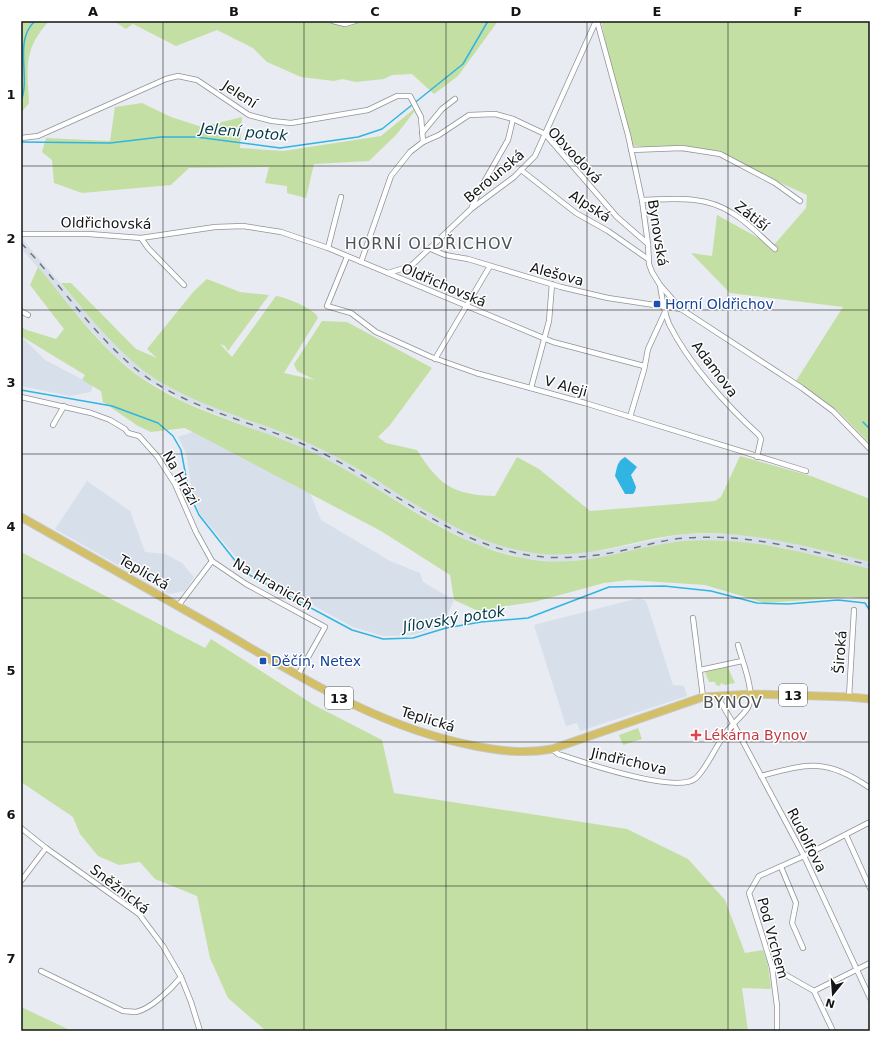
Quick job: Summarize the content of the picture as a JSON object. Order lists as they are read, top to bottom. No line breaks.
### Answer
{"streets":{"main road":["Teplická","13"],"street":["Jelení","Obvodová","Berounská","Alpská","Zátiší","Oldřichovská","Bynovská","Alešova","Adamova","V Aleji","Na Hrázi","Na Hranicích","Široká","Jindřichova","Rudolfova","Sněžnická","Pod Vrchem"]},"crossings":[["Jelení","Obvodová"],["Obvodová","Berounská"],["Obvodová","Oldřichovská"],["Obvodová","Bynovská"],["Berounská","Alpská"],["Berounská","Oldřichovská"],["Berounská","Bynovská"],["Berounská","Alešova"],["Alpská","Bynovská"],["Zátiší","Bynovská"],["Oldřichovská","V Aleji"],["Bynovská","Alešova"],["Bynovská","Adamova"],["Alešova","Adamova"],["Adamova","V Aleji"],["Na Hrázi","Na Hranicích"],["Teplická","Na Hranicích"],["Teplická","Široká"],["Teplická","Jindřichova"],["Teplická","Rudolfova"],["Jindřichova","Rudolfova"],["Rudolfova","Pod Vrchem"]],"districts":["HORNÍ OLDŘICHOV","BYNOV"],"water":["Jelení potok","Jílovský potok"],"places":{"transit":["Horní Oldřichov","Děčín, Netex"],"health":["Lékárna Bynov"]},"north":"bottom","grid":{"columns":["A","B","C","D","E","F"],"rows":["1","2","3","4","5","6","7"]}}
